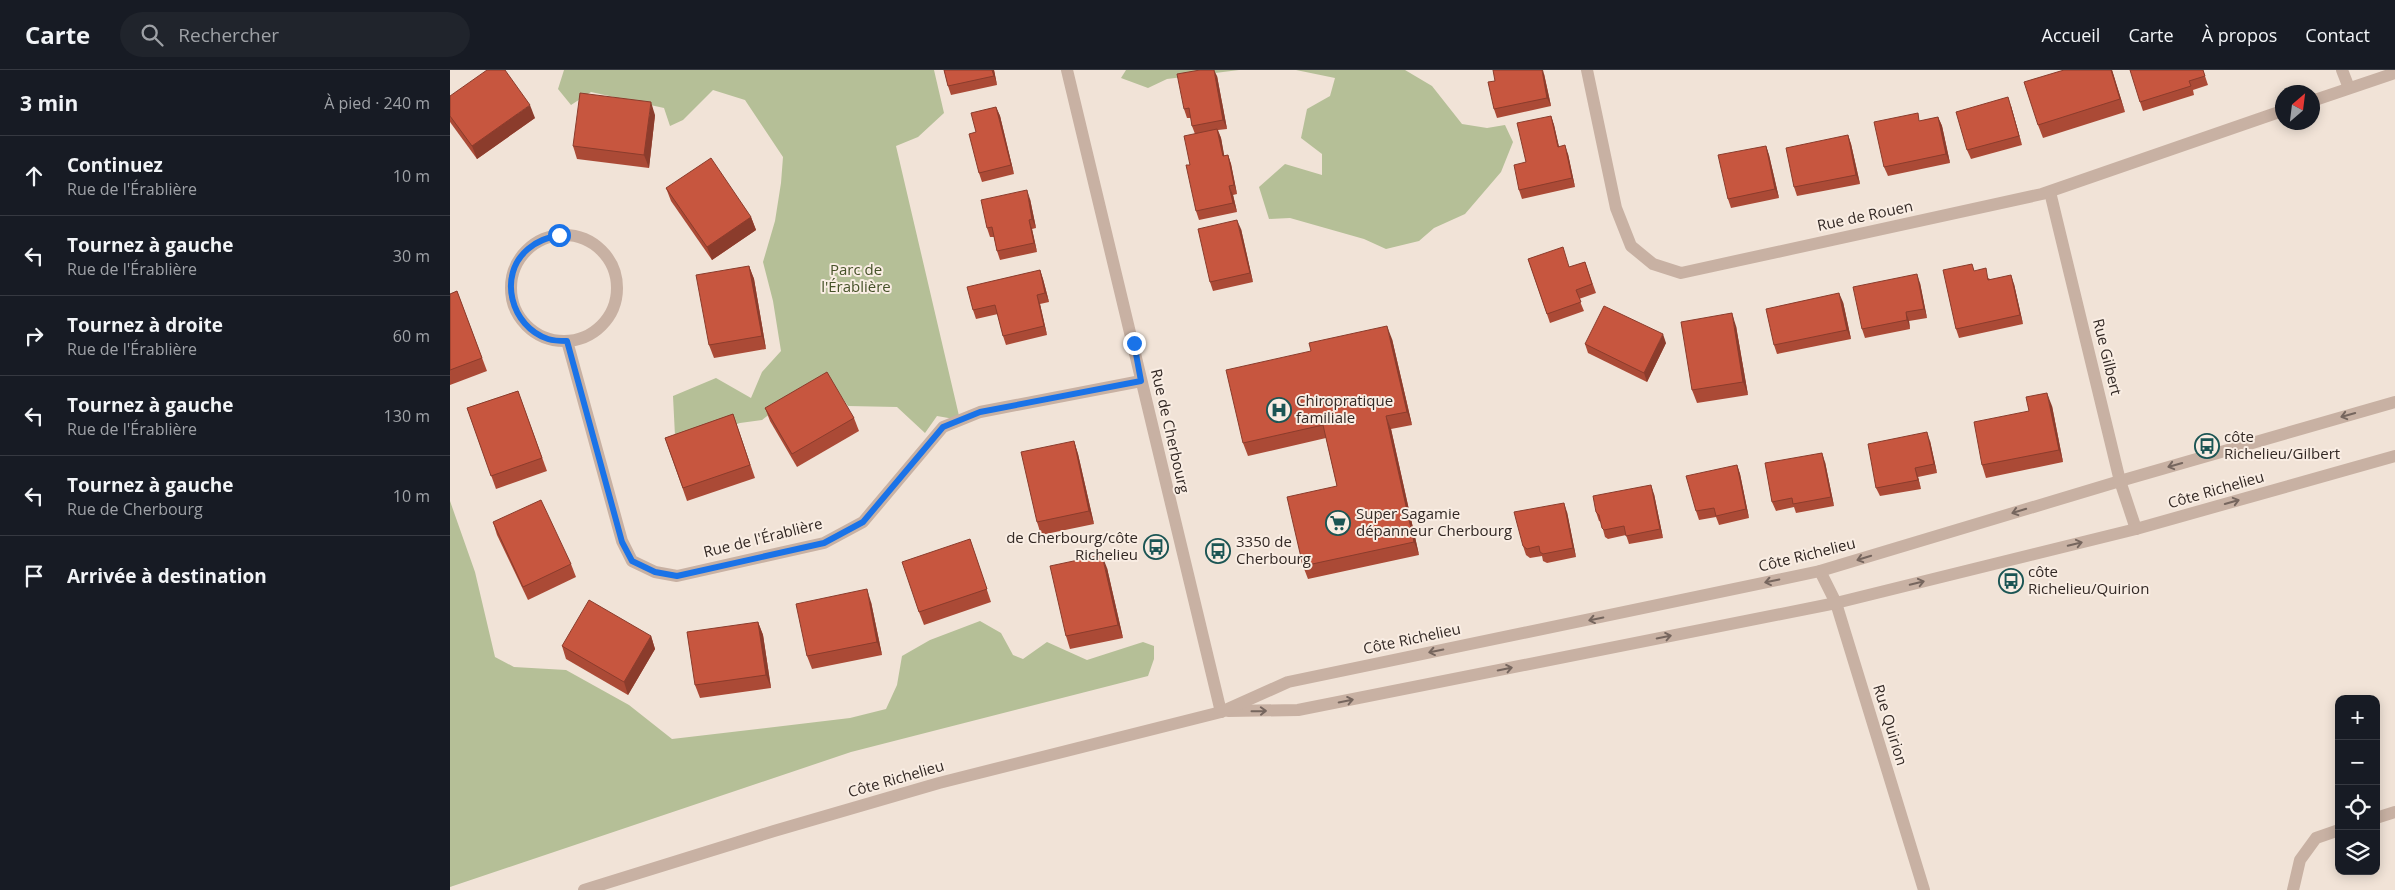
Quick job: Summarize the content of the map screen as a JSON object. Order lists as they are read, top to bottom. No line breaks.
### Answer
{"streets":{"street":["Rue de Rouen","Rue Gilbert","Rue de Cherbourg","Côte Richelieu","Rue de l'Érablière","Rue Quirion"]},"crossings":[["Rue de Rouen","Rue Gilbert"],["Rue Gilbert","Côte Richelieu"],["Rue de Cherbourg","Côte Richelieu"],["Rue de Cherbourg","Rue de l'Érablière"],["Côte Richelieu","Rue Quirion"]],"parks":["Parc de l'Érablière"],"places":{"hospital":["Chiropratique familiale"],"bus stop":["côte Richelieu/Gilbert","de Cherbourg/côte Richelieu","3350 de Cherbourg","côte Richelieu/Quirion"],"supermarket":["Super Sagamie dépanneur Cherbourg"]},"north":"top right","page":{"header":"Carte","search":"Rechercher","nav":["Accueil","Carte","À propos","Contact"],"heading":["3 min","À pied · 240 m"],"list":[["Continuez","Rue de l'Érablière","10 m"],["Tournez à gauche","Rue de l'Érablière","30 m"],["Tournez à droite","Rue de l'Érablière","60 m"],["Tournez à gauche","Rue de l'Érablière","130 m"],["Tournez à gauche","Rue de Cherbourg","10 m"],"Arrivée à destination"],"map_buttons":["+","−"]}}
